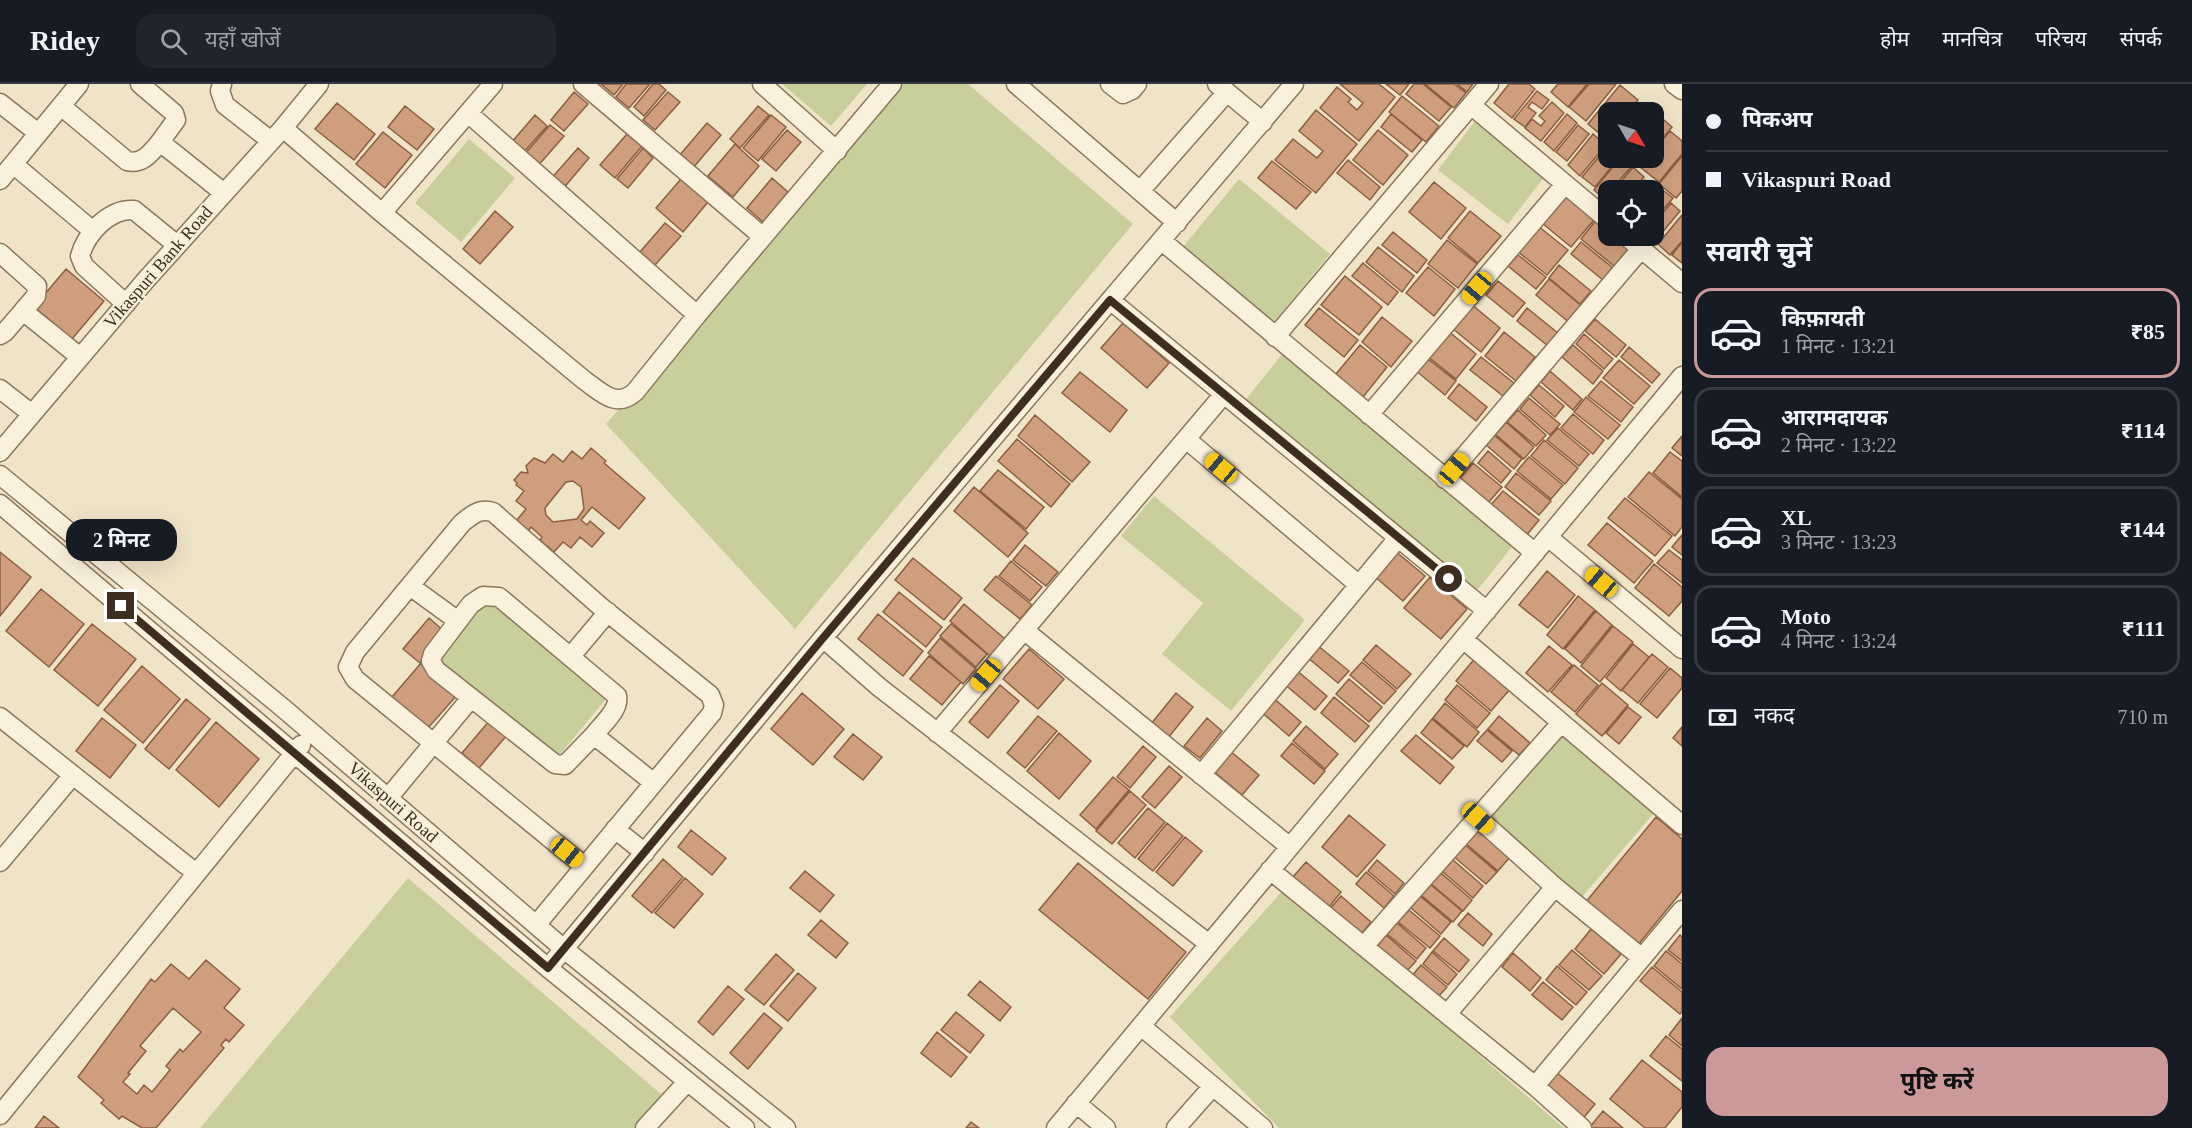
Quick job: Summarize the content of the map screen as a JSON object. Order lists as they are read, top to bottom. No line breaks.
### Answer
{"streets":{"street":["Vikaspuri Bank Road","Vikaspuri Road"]},"north":"bottom right","page":{"header":"Ridey","search":"यहाँ खोजें","nav":["होम","मानचित्र","परिचय","संपर्क"],"banner":["पिकअप","Vikaspuri Road"],"heading":"सवारी चुनें","list":[{"name":"किफ़ायती","note":"1 मिनट · 13:21","value":"₹85"},{"name":"आरामदायक","note":"2 मिनट · 13:22","value":"₹114"},{"name":"XL","note":"3 मिनट · 13:23","value":"₹144"},{"name":"Moto","note":"4 मिनट · 13:24","value":"₹111"}],"bubble":"2 मिनट","pay":["नकद","710 m"],"buttons":"पुष्टि करें"}}
